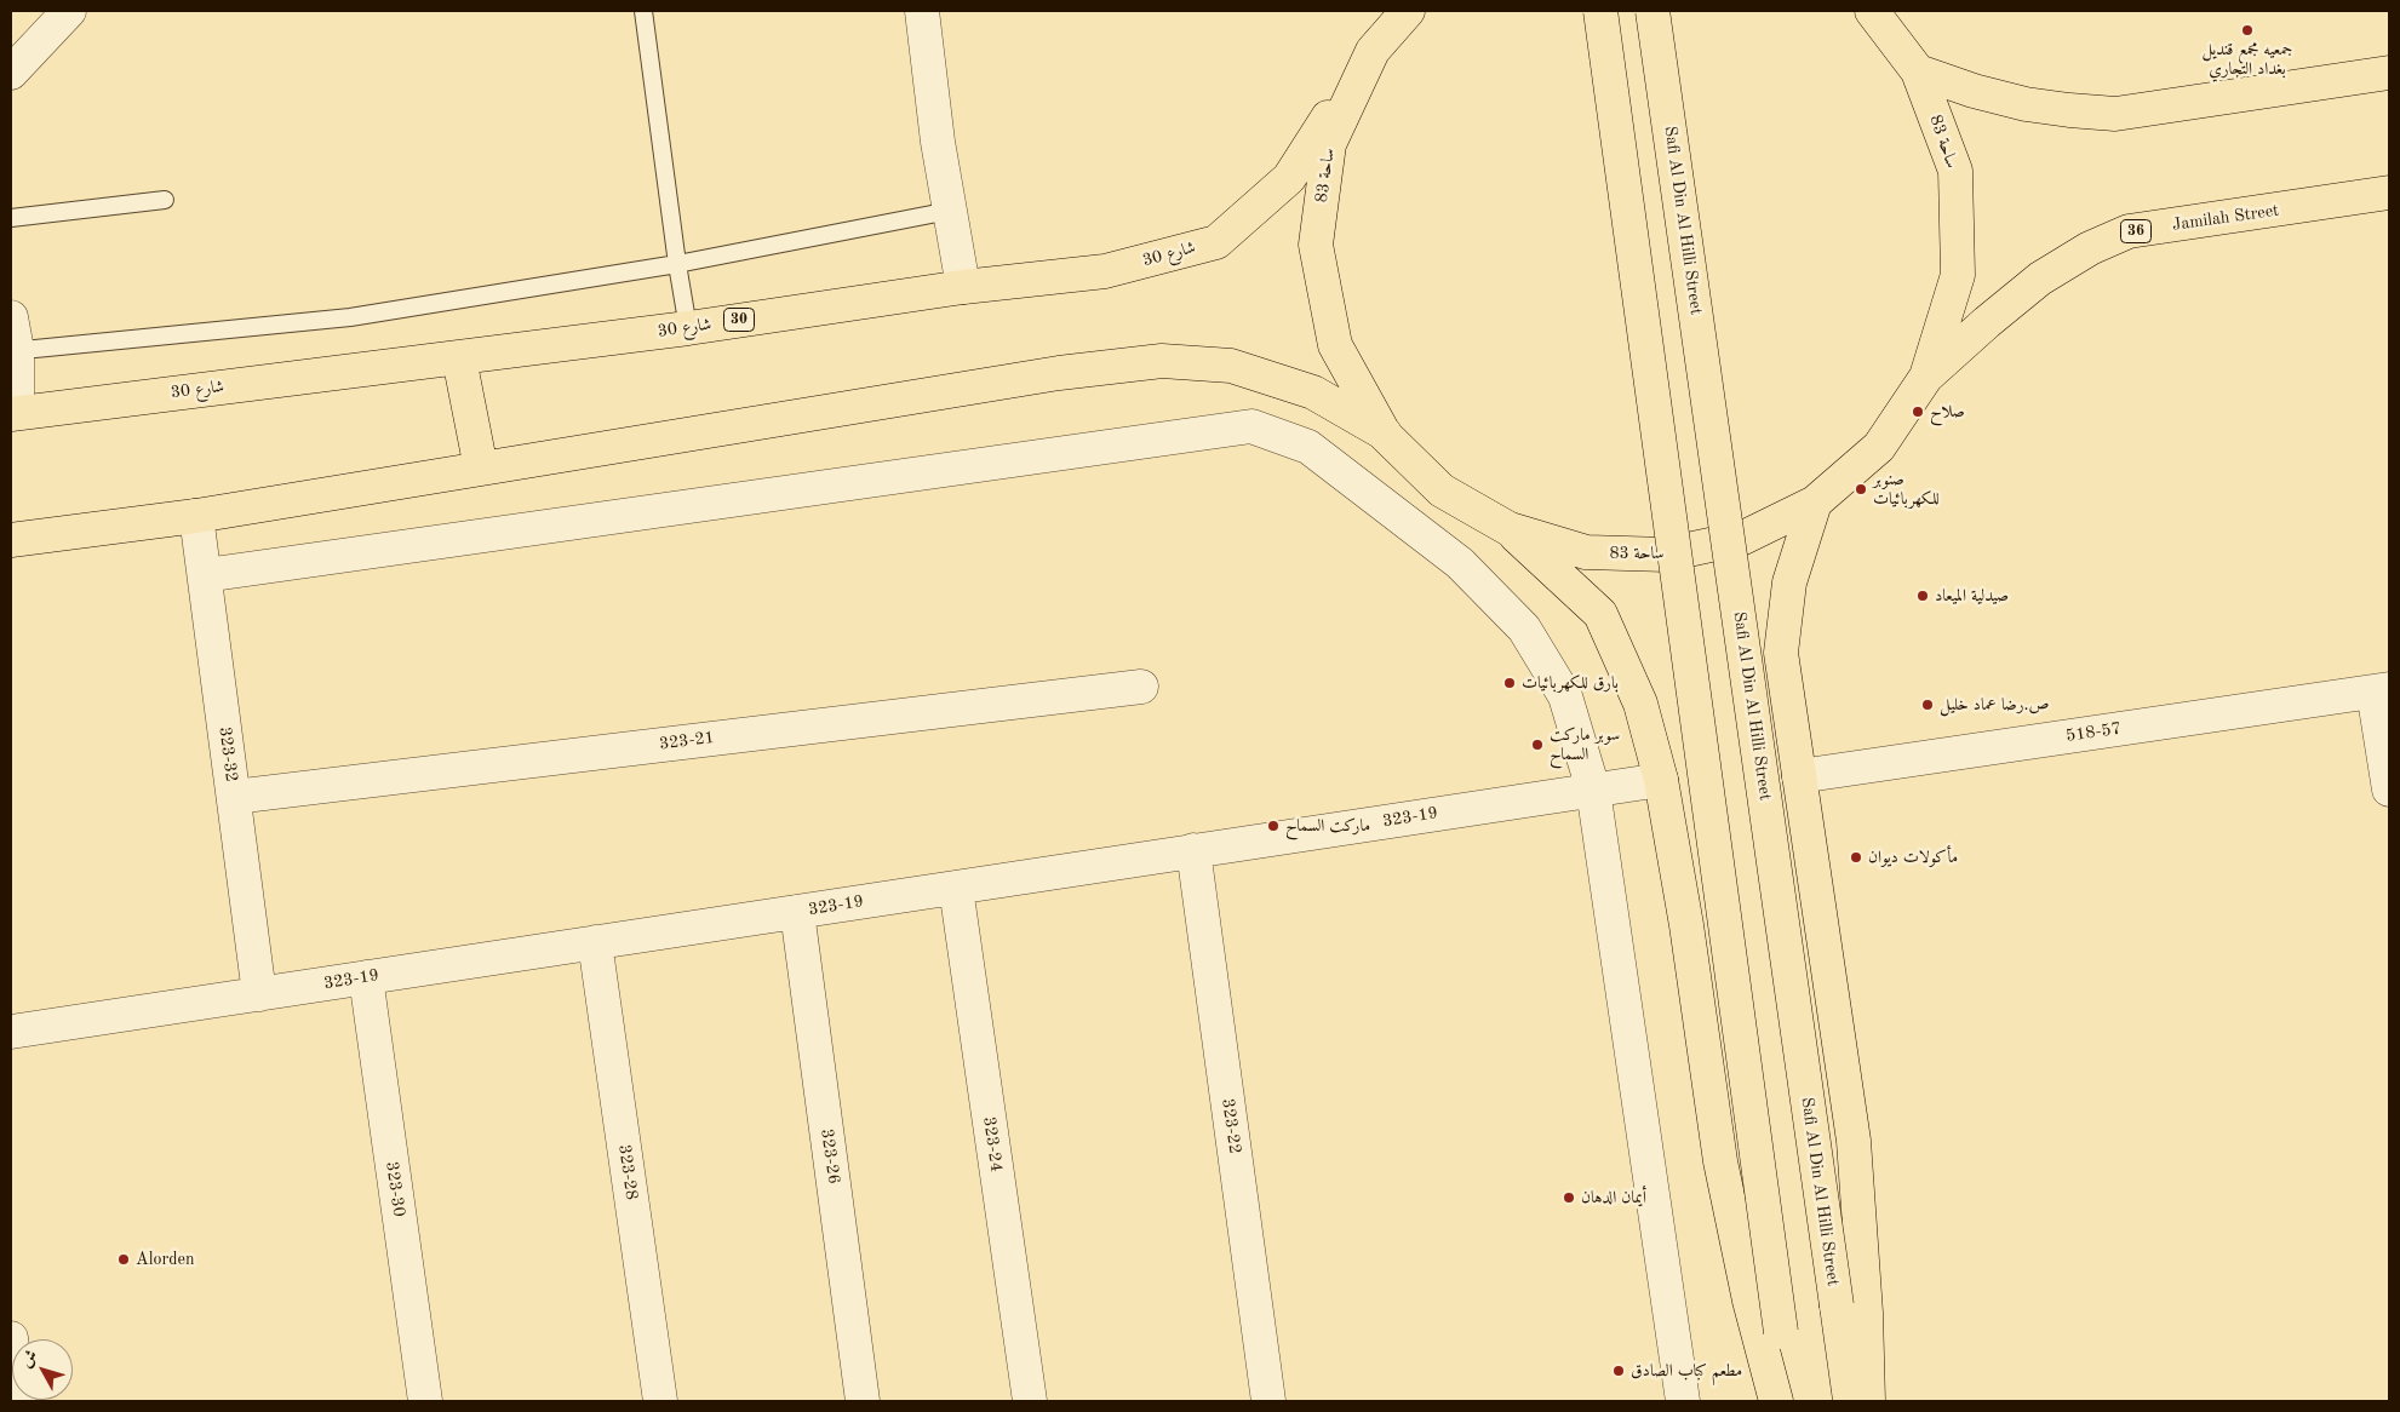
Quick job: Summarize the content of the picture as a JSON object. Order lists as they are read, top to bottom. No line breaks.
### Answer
{"streets":{"main road":["ساحة 83","Jamilah Street","Safi Al Din Al Hilli Street","36","شارع 30","30"],"street":["518-57","323-21","323-32","323-19","323-22","323-24","323-26","323-28","323-30"]},"crossings":[["ساحة 83","Jamilah Street"],["ساحة 83","شارع 30"],["323-21","323-32"],["323-32","323-19"],["323-19","323-22"],["323-19","323-24"],["323-19","323-26"],["323-19","323-28"],["323-19","323-30"]],"places":["جمعيه مجمع قنديل بغداد التجاري","صلاح","صنوبر للكهربائيات","صيدلية الميعاد","بارق للكهربائيات","ص.رضا عماد خليل","سوبر ماركت السماح","ماركت السماح","مأكولات ديوان","أيمان الدهان","Alorden","مطعم كباب الصادق"],"north":"top left"}
